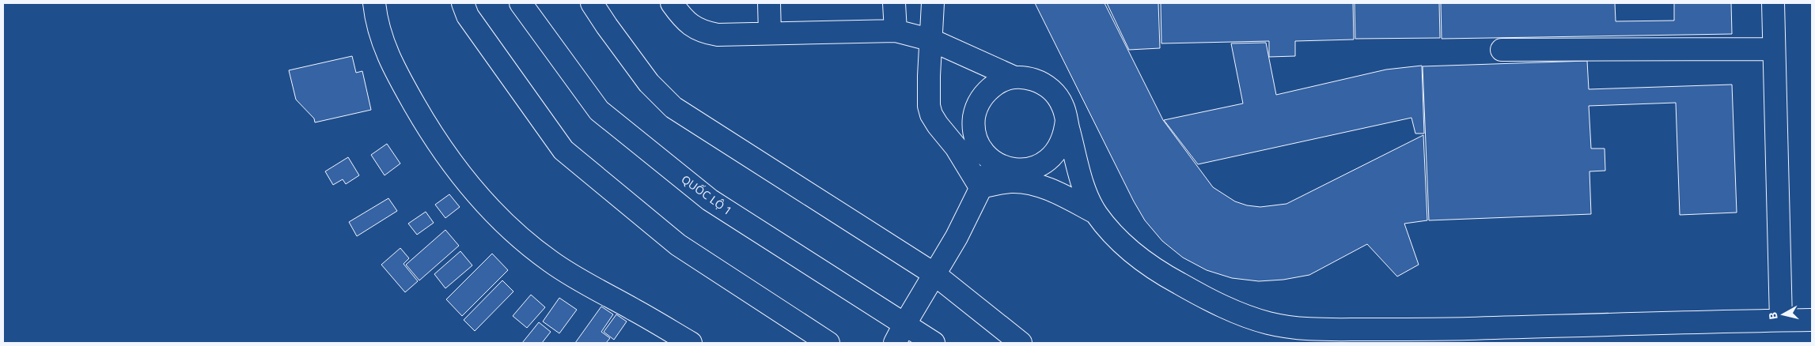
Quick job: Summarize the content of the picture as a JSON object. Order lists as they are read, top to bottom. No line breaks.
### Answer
{"streets":{"main road":["QUỐC LỘ 1"]},"north":"left"}
